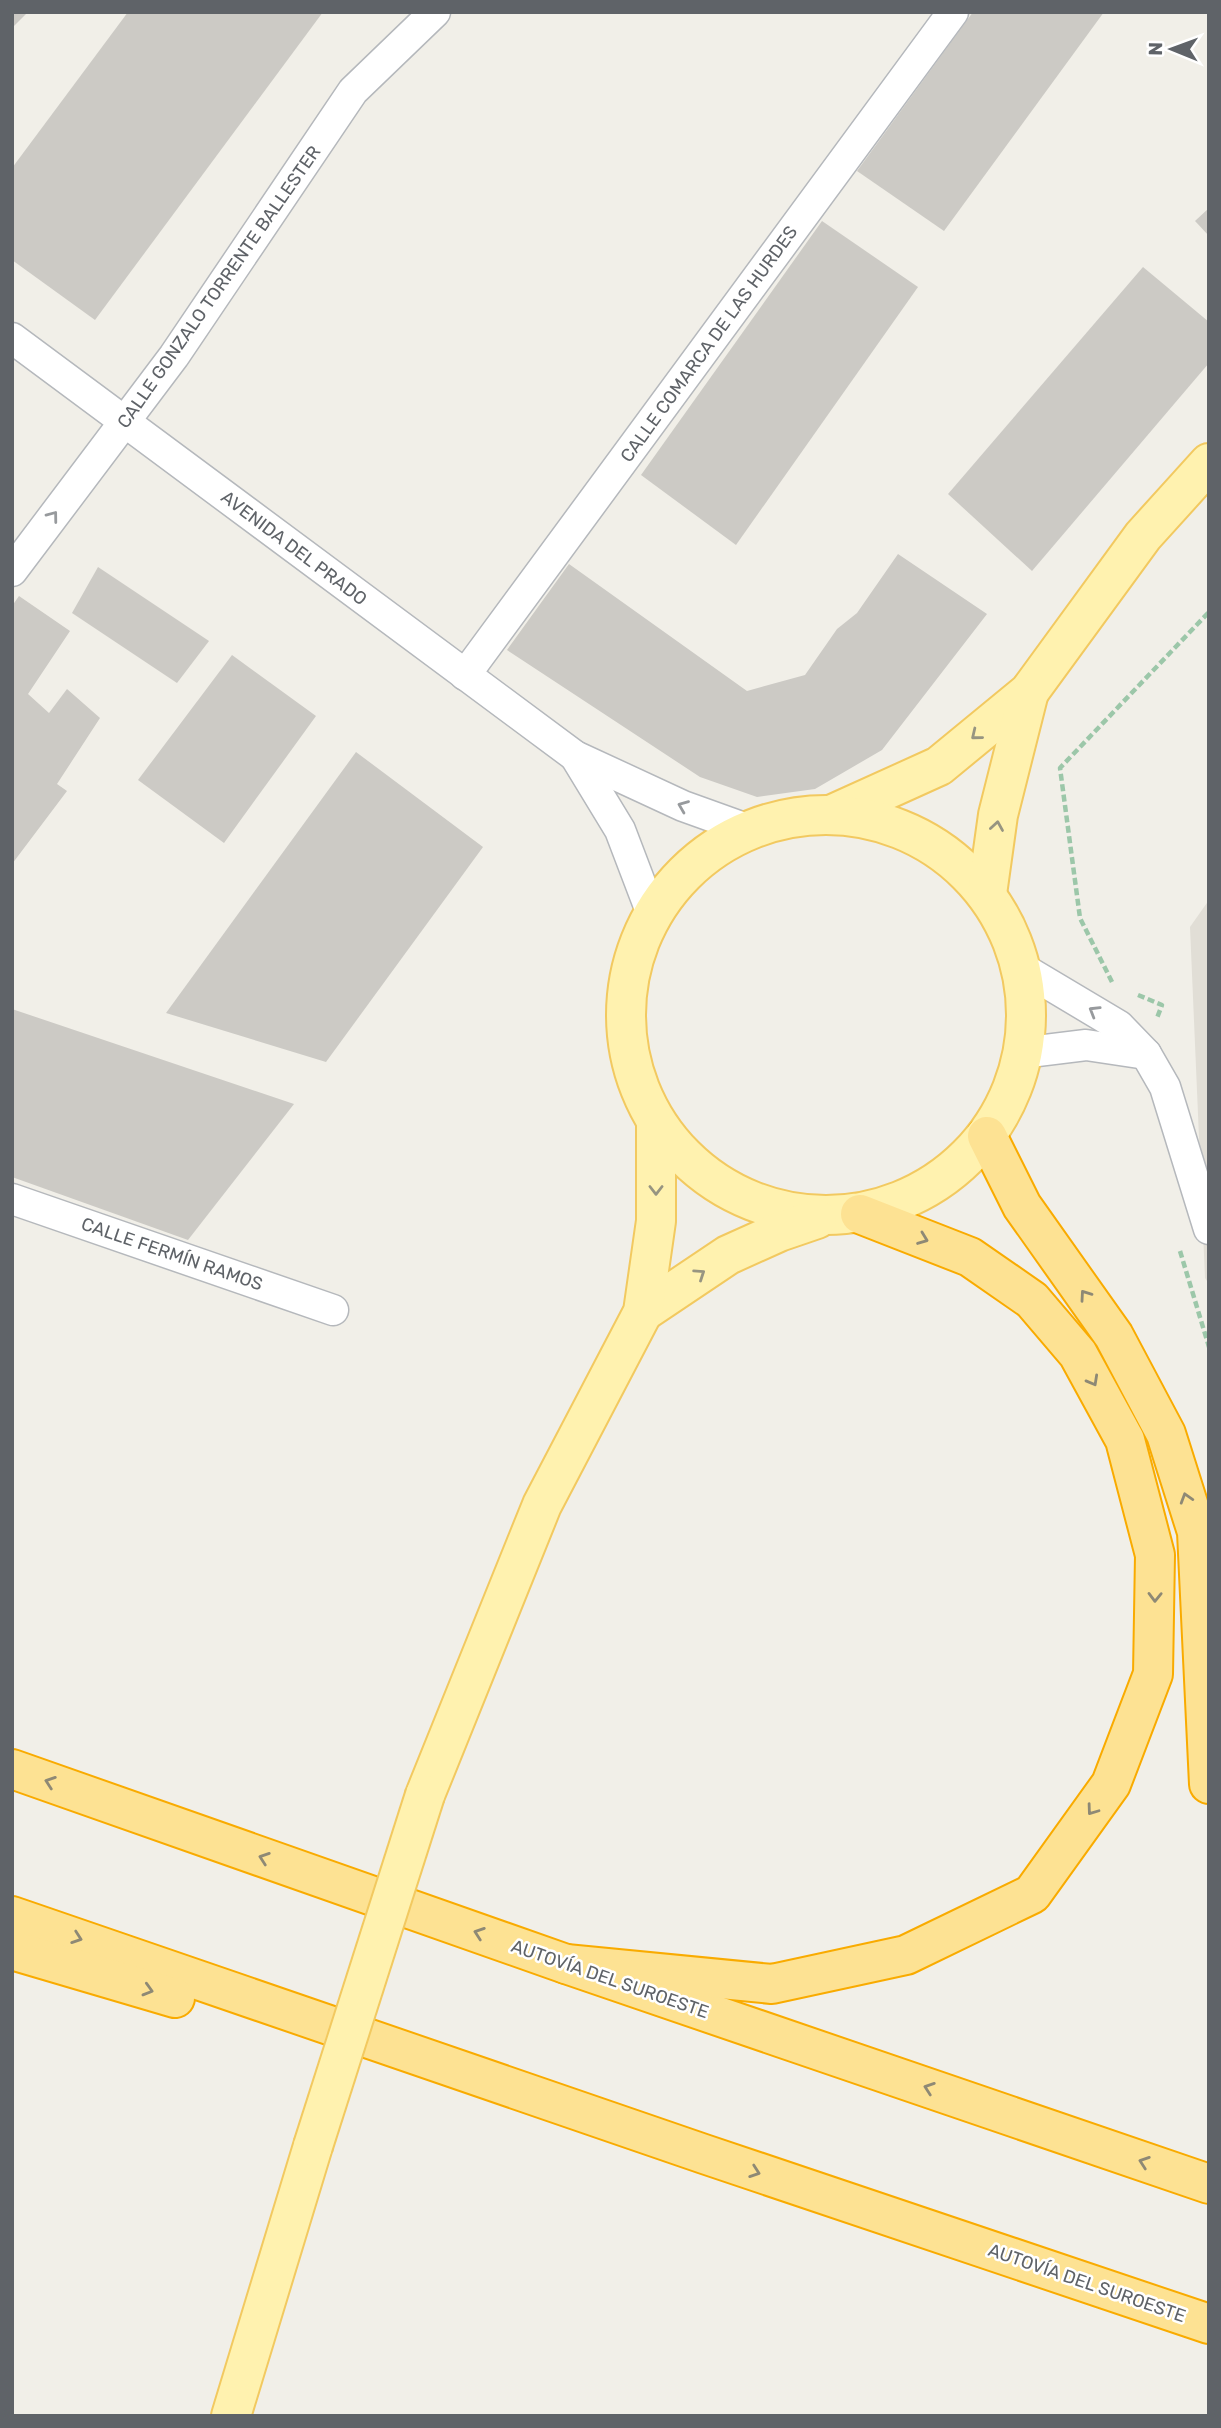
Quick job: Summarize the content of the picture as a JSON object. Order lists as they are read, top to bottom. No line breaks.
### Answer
{"streets":{"highway":["AUTOVÍA DEL SUROESTE"],"street":["CALLE GONZALO TORRENTE BALLESTER","CALLE COMARCA DE LAS HURDES","AVENIDA DEL PRADO","CALLE FERMÍN RAMOS"]},"crossings":[["CALLE GONZALO TORRENTE BALLESTER","AVENIDA DEL PRADO"],["CALLE COMARCA DE LAS HURDES","AVENIDA DEL PRADO"]],"north":"left"}
